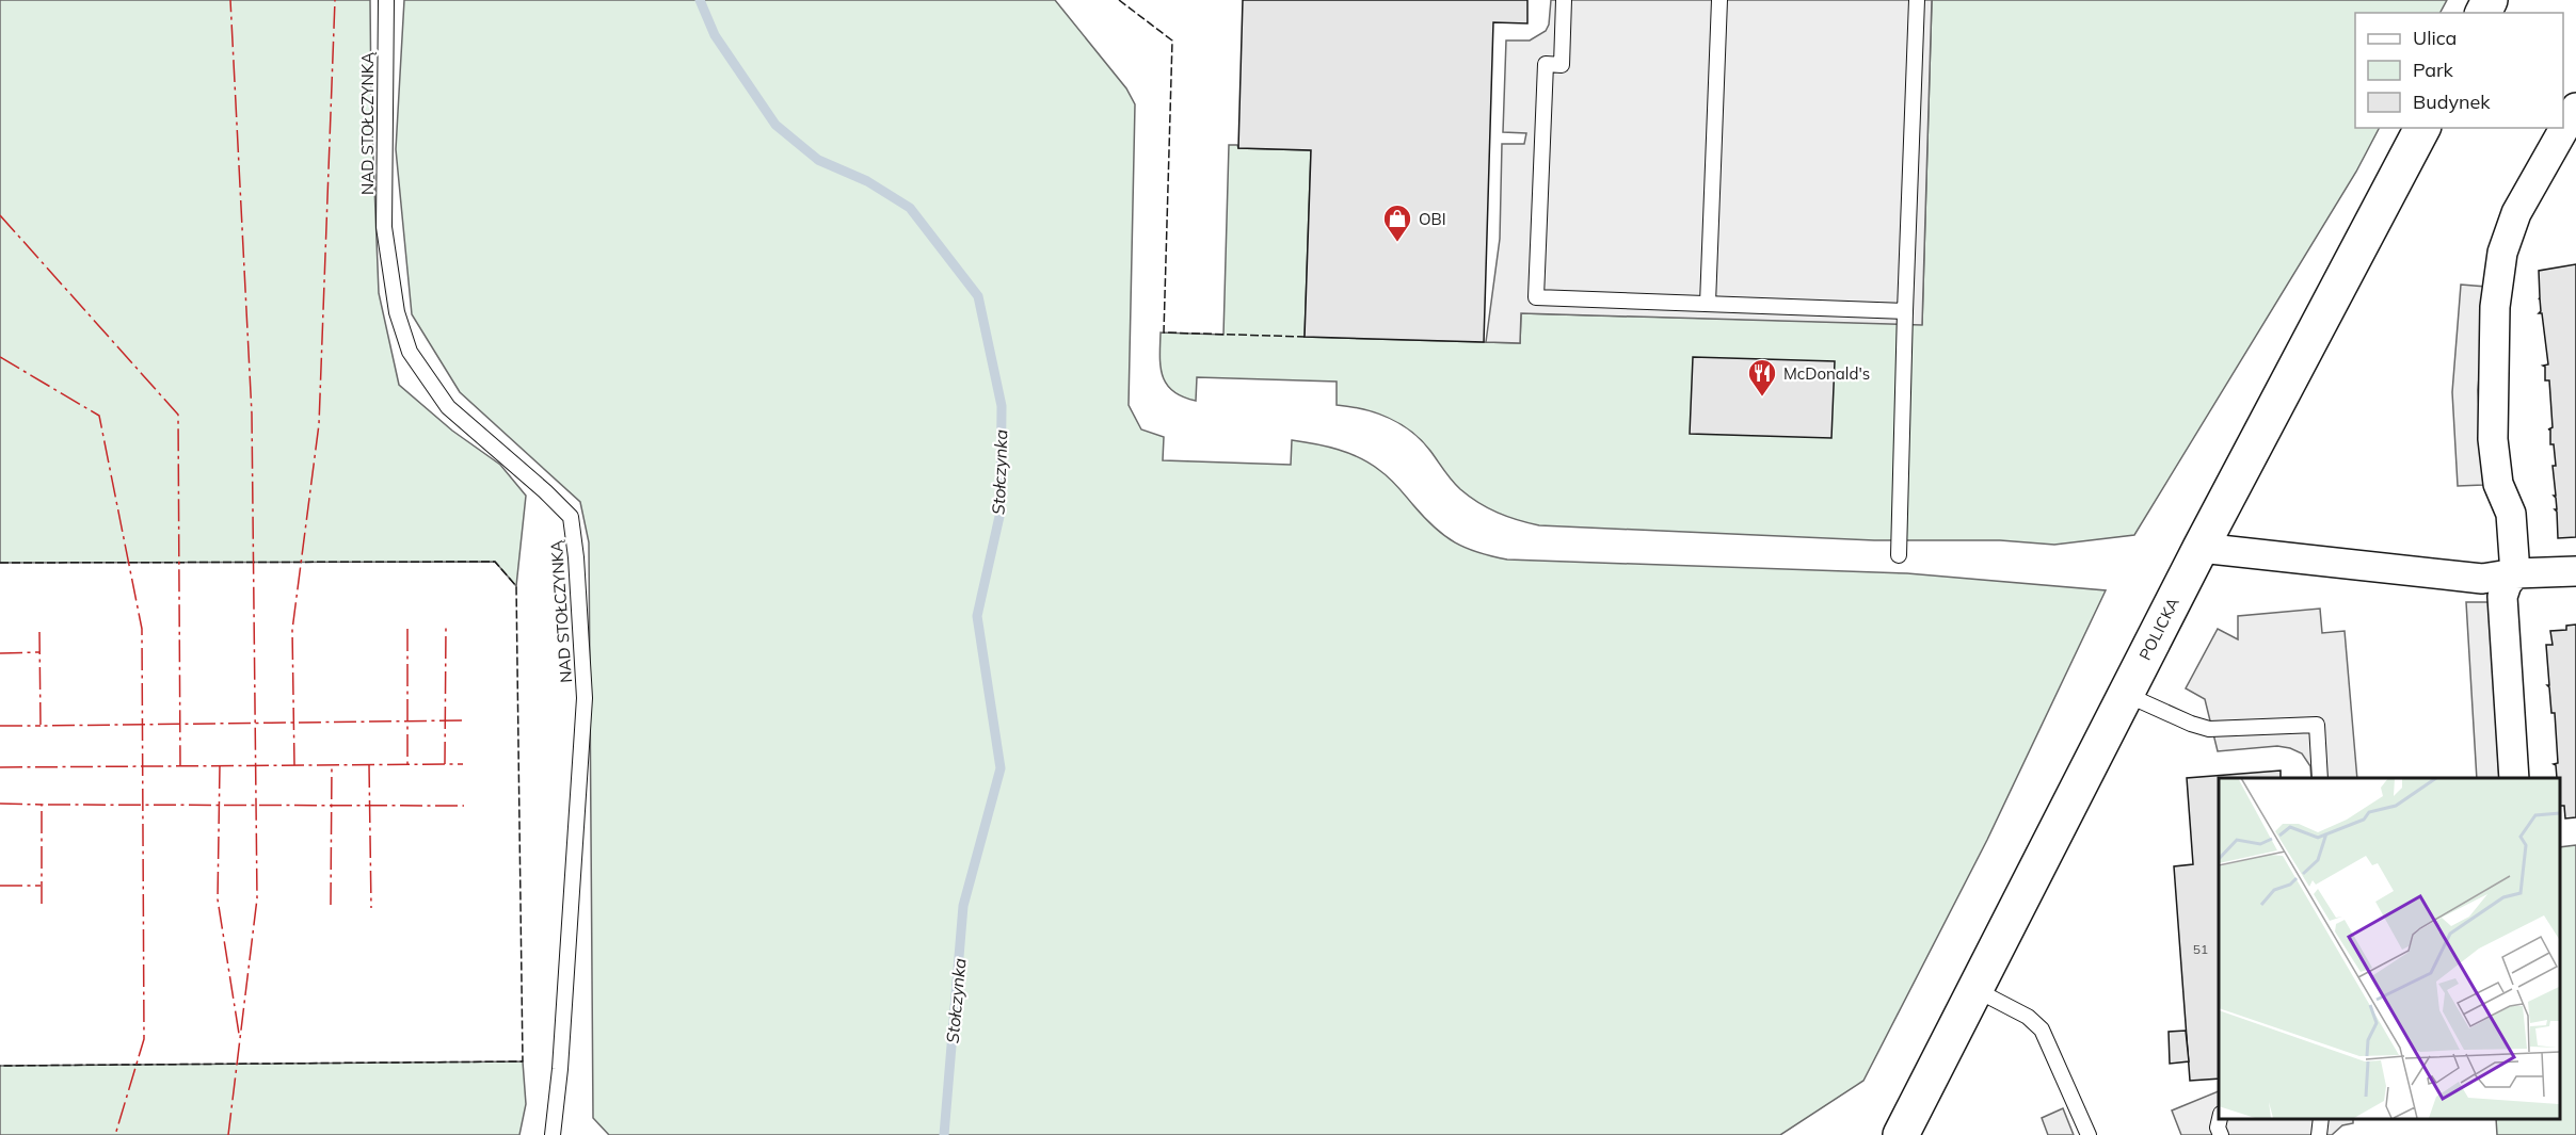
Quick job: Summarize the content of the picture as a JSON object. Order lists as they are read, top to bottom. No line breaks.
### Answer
{"streets":{"street":["POLICKA"],"lane":["NAD STOŁCZYNKĄ"]},"water":["Stołczynka"],"places":{"shop":["OBI"],"restaurant":["McDonald's"]},"house_numbers":["51"],"legend":["Ulica","Park","Budynek"]}
